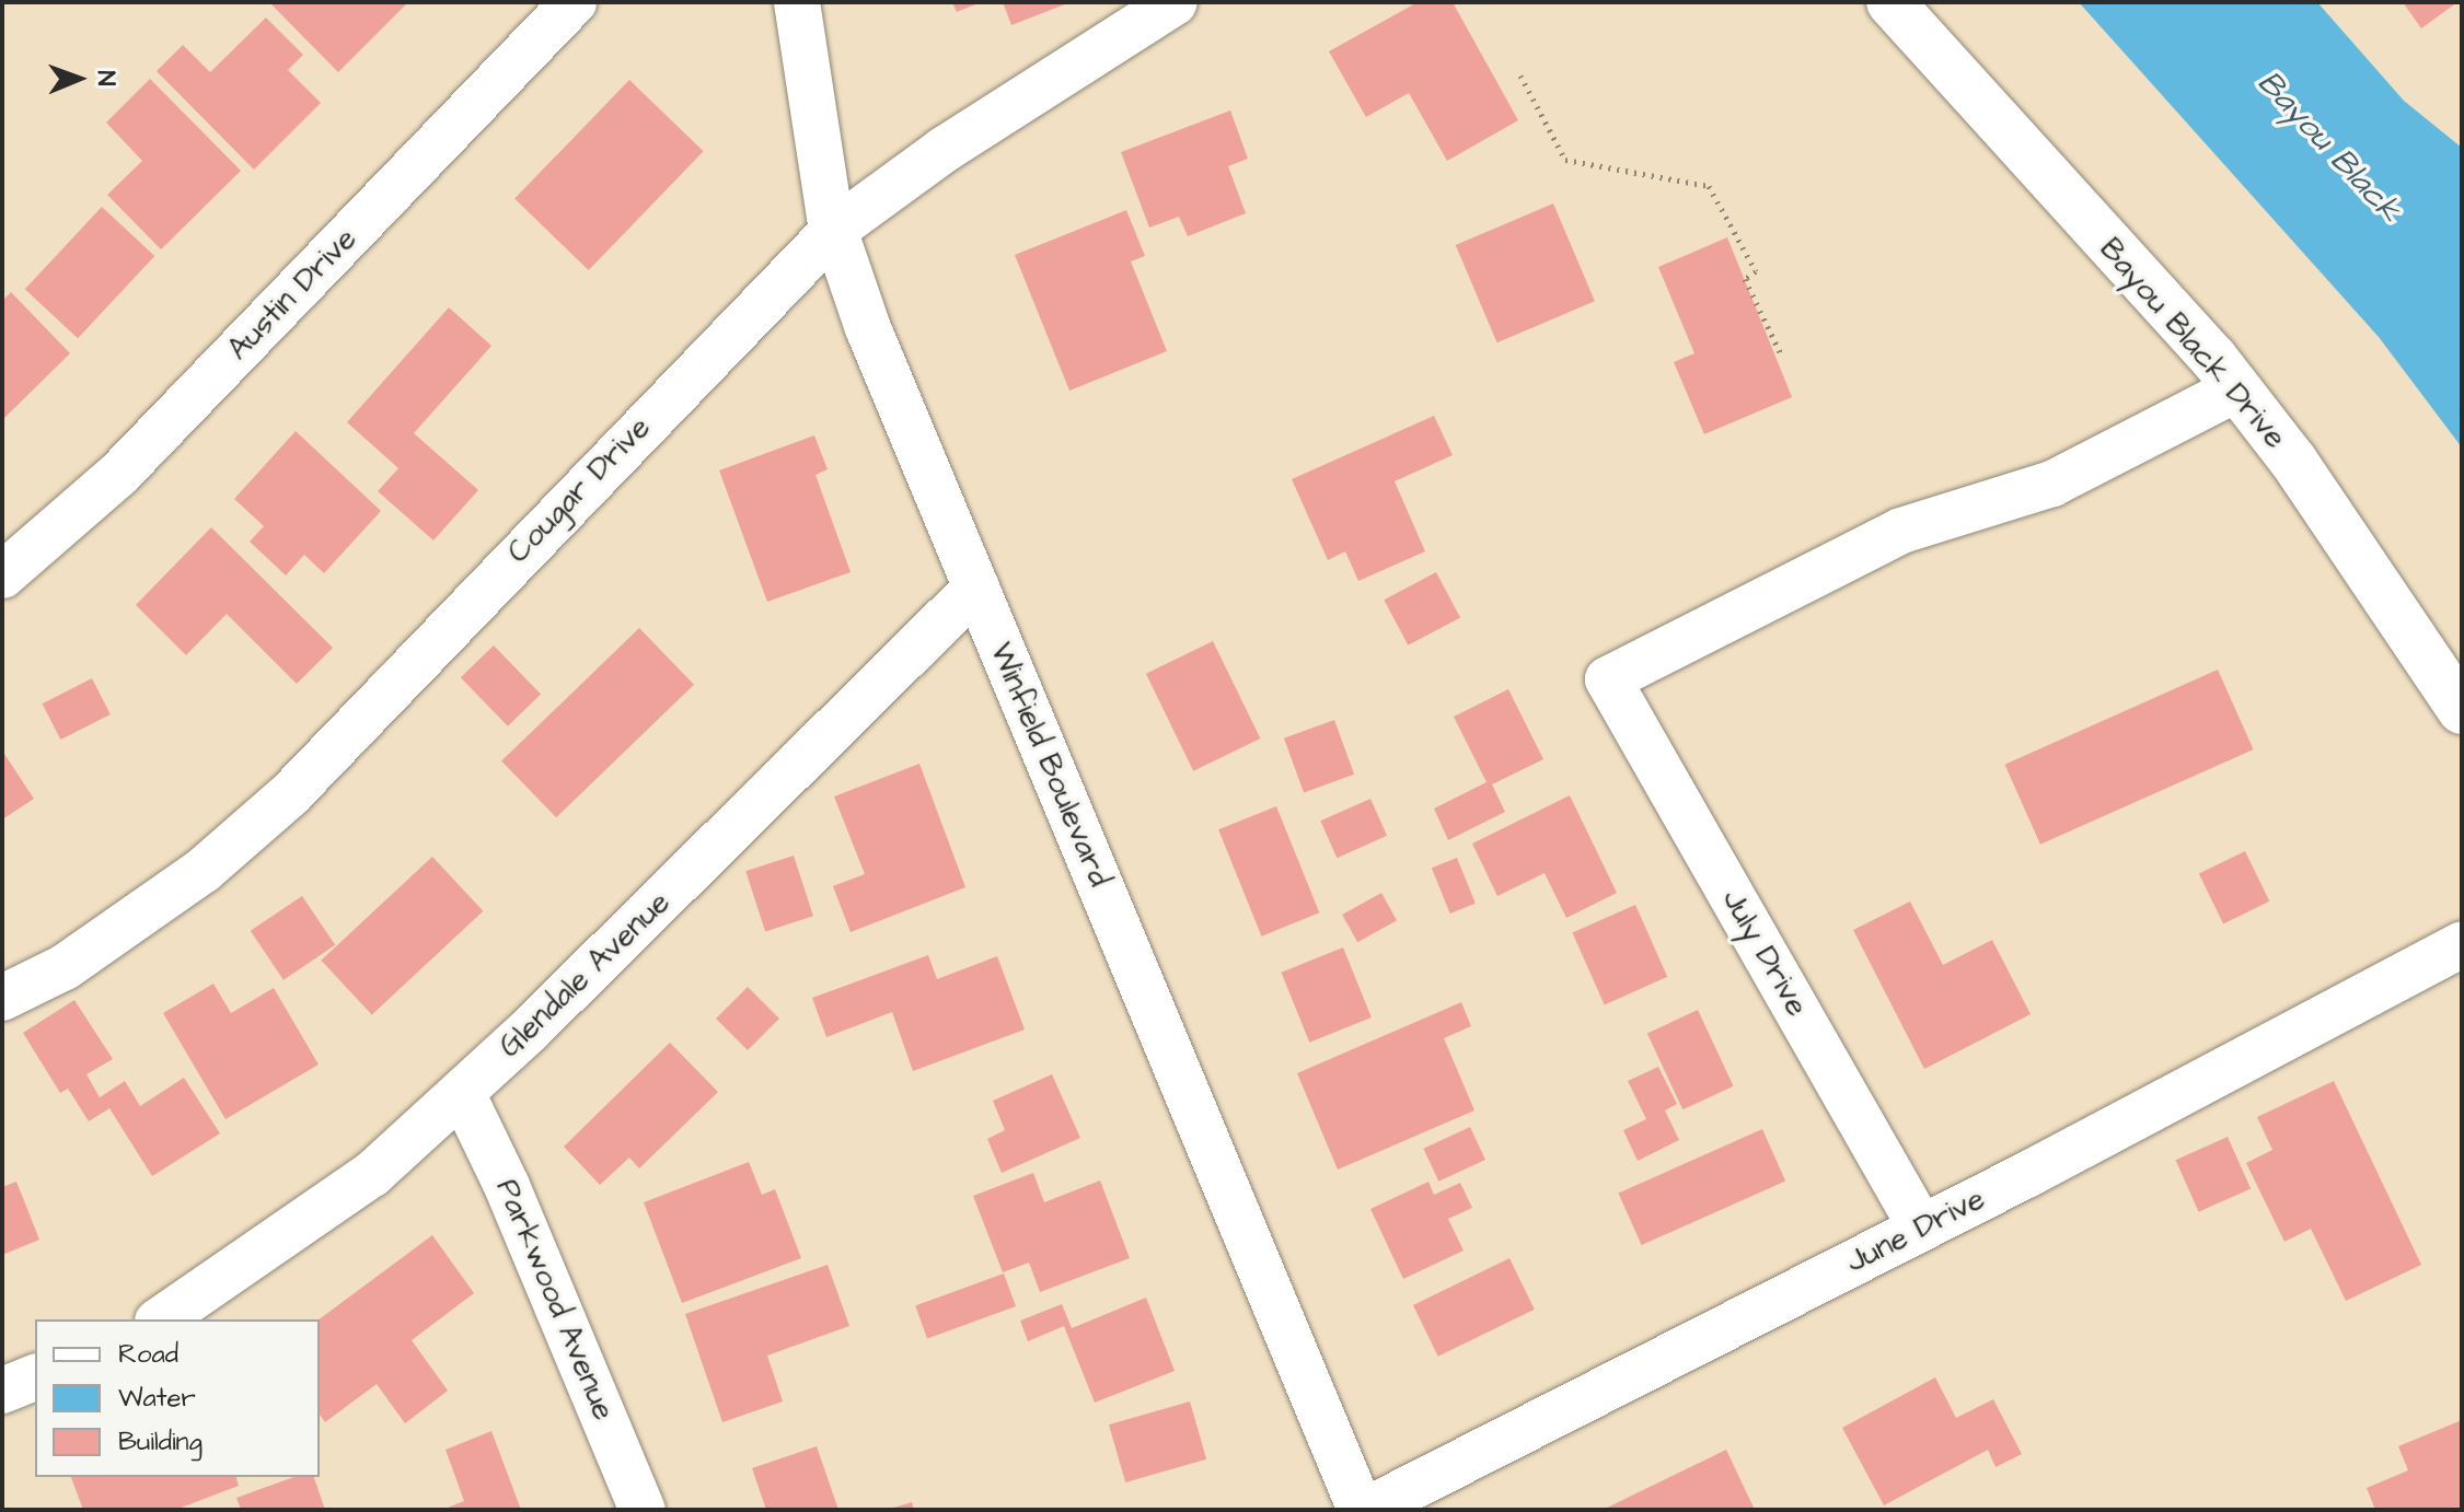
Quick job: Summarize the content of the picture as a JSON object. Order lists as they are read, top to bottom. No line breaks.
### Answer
{"streets":{"main road":["Bayou Black Drive"],"street":["Austin Drive","Cougar Drive","Winfield Boulevard","July Drive","Glendale Avenue","June Drive","Parkwood Avenue"]},"crossings":[["Bayou Black Drive","July Drive"],["Cougar Drive","Winfield Boulevard"],["Winfield Boulevard","Glendale Avenue"],["Winfield Boulevard","June Drive"],["July Drive","June Drive"],["Glendale Avenue","Parkwood Avenue"]],"water":["Bayou Black"],"legend":["Road","Water","Building"],"north":"right"}
